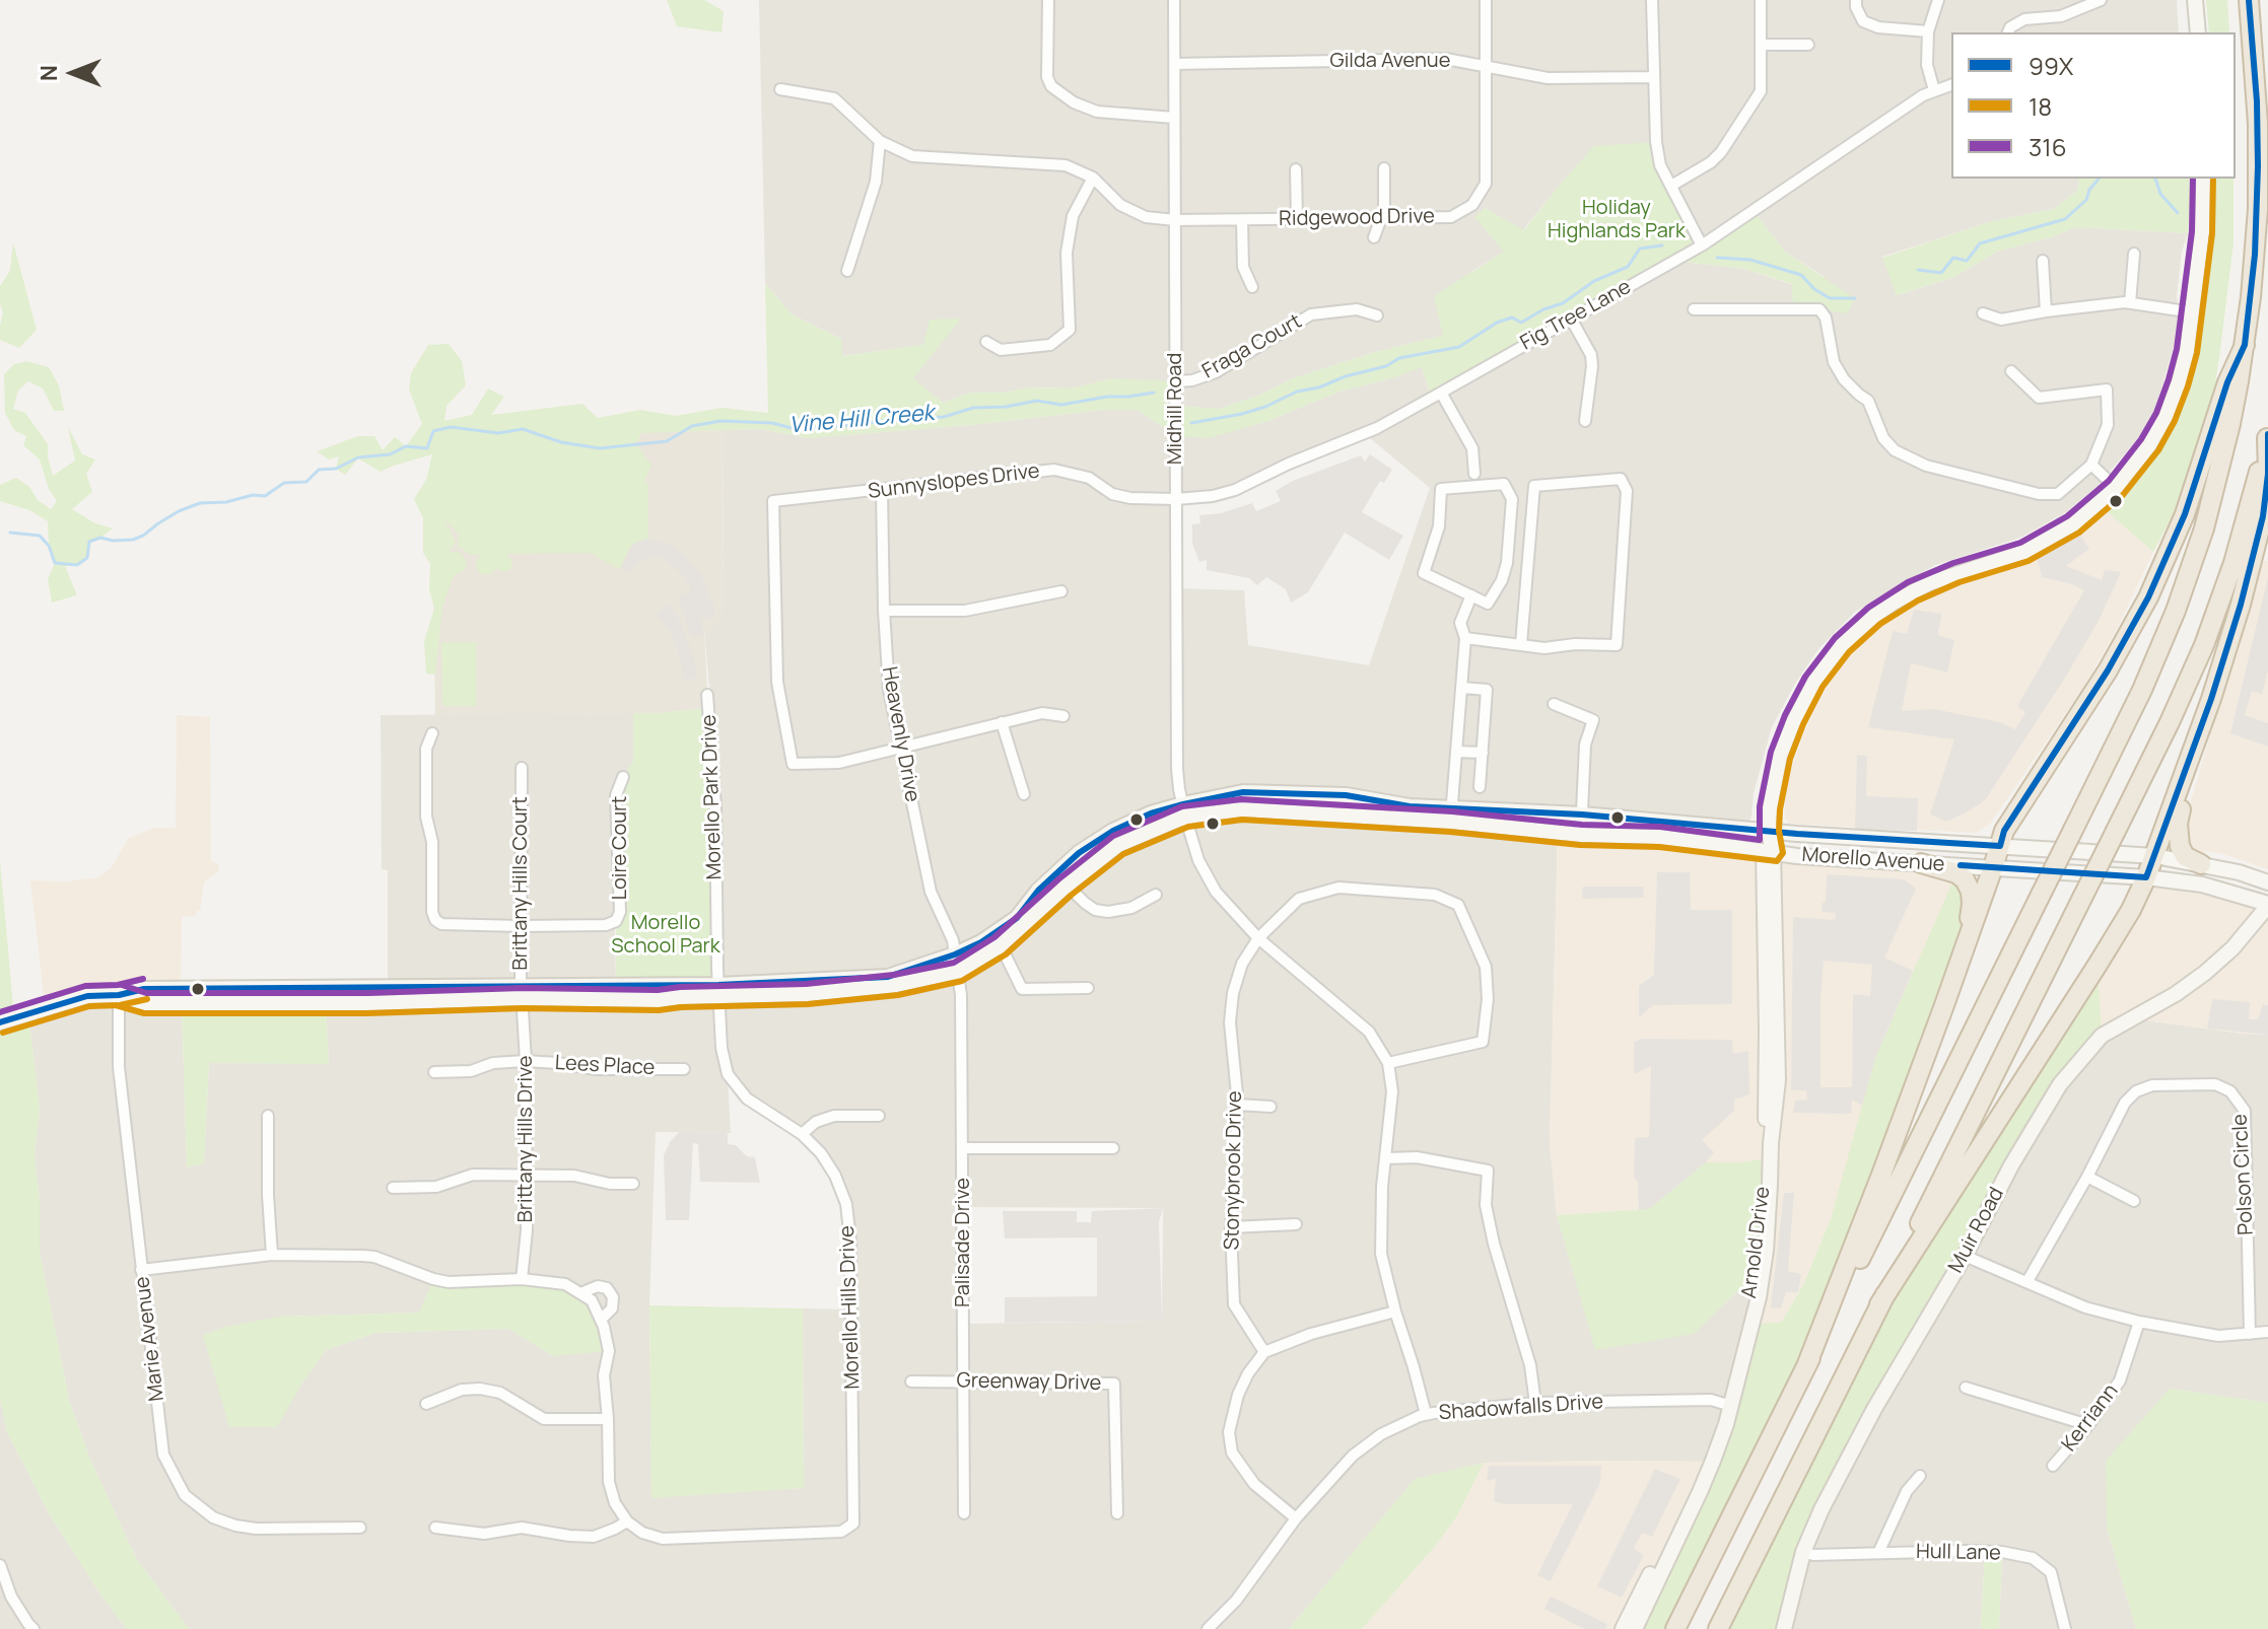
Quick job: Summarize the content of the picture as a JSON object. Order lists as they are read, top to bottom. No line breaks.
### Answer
{"streets":{"street":["Gilda Avenue","Ridgewood Drive","Fig Tree Lane","Fraga Court","Midhill Road","Sunnyslopes Drive","Heavenly Drive","Morello Park Drive","Loire Court","Morello Avenue","Brittany Hills Court","Lees Place","Brittany Hills Drive","Stonybrook Drive","Polson Circle","Muir Road","Palisade Drive","Arnold Drive","Morello Hills Drive","Marie Avenue","Greenway Drive","Shadowfalls Drive","Kerriann","Hull Lane"]},"crossings":[["Gilda Avenue","Ridgewood Drive"],["Gilda Avenue","Midhill Road"],["Ridgewood Drive","Midhill Road"],["Fig Tree Lane","Midhill Road"],["Fig Tree Lane","Sunnyslopes Drive"],["Fraga Court","Midhill Road"],["Midhill Road","Sunnyslopes Drive"],["Midhill Road","Morello Avenue"],["Midhill Road","Stonybrook Drive"],["Sunnyslopes Drive","Heavenly Drive"],["Heavenly Drive","Morello Avenue"],["Heavenly Drive","Palisade Drive"],["Morello Park Drive","Morello Avenue"],["Morello Park Drive","Morello Hills Drive"],["Loire Court","Brittany Hills Court"],["Morello Avenue","Brittany Hills Court"],["Morello Avenue","Brittany Hills Drive"],["Morello Avenue","Muir Road"],["Morello Avenue","Palisade Drive"],["Morello Avenue","Arnold Drive"],["Morello Avenue","Morello Hills Drive"],["Morello Avenue","Marie Avenue"],["Brittany Hills Court","Brittany Hills Drive"],["Lees Place","Brittany Hills Drive"],["Muir Road","Hull Lane"],["Palisade Drive","Greenway Drive"],["Arnold Drive","Shadowfalls Drive"]],"water":["Vine Hill Creek"],"parks":["Holiday Highlands Park","Morello School Park"],"lines":["transit line 99X","transit line 18","transit line 316"],"legend":["99X","18","316"],"north":"left"}
